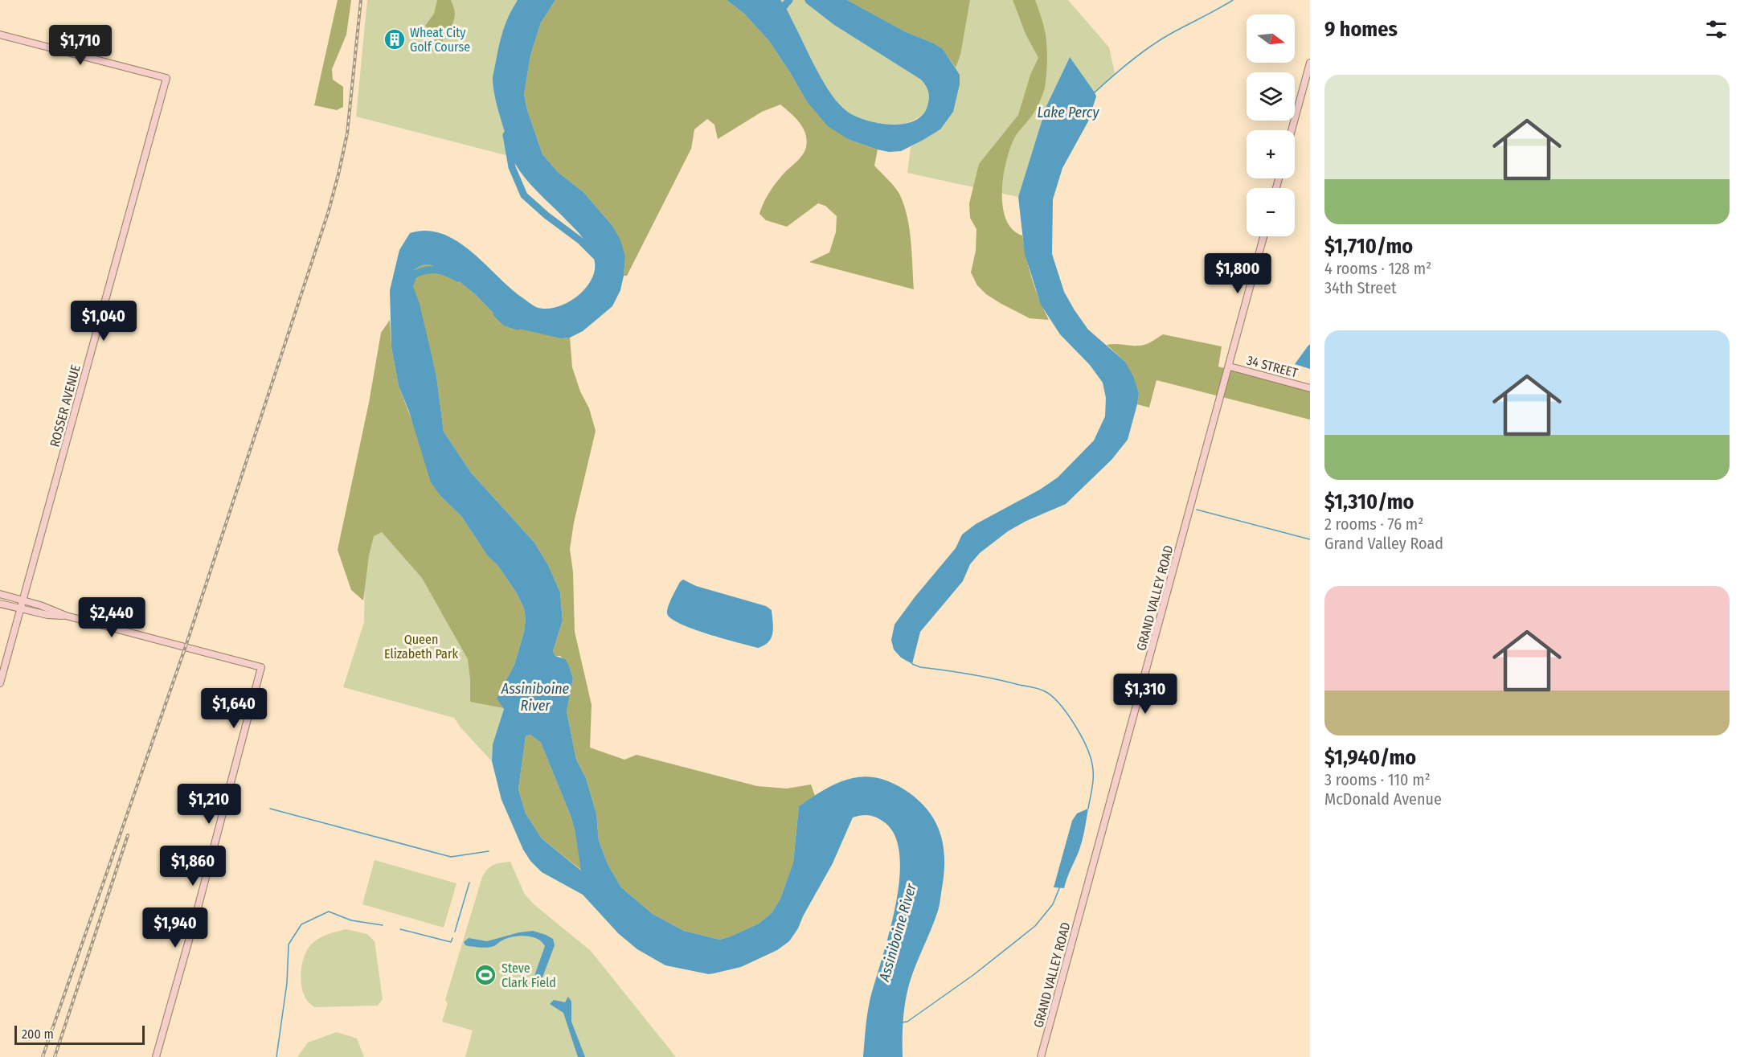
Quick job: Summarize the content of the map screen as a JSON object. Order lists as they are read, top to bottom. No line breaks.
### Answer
{"streets":{"street":["34 STREET","ROSSER AVENUE","GRAND VALLEY ROAD"]},"crossings":[["34 STREET","GRAND VALLEY ROAD"]],"water":["Lake Percy","Assiniboine River"],"parks":["Queen Elizabeth Park"],"places":{"building":["Wheat City Golf Course"],"sports":["Steve Clark Field"]},"scale_bar":"200 m","north":"right","page":{"heading":"9 homes","map_buttons":["+","−"],"price":["$1,710","$1,800","$1,040","$2,440","$1,310","$1,640","$1,210","$1,860","$1,940"],"list":[{"name":"$1,710/mo","note":"4 rooms · 128 m² · 34th Street"},{"name":"$1,310/mo","note":"2 rooms · 76 m² · Grand Valley Road"},{"name":"$1,940/mo","note":"3 rooms · 110 m² · McDonald Avenue"}],"scale":"200 m"}}
